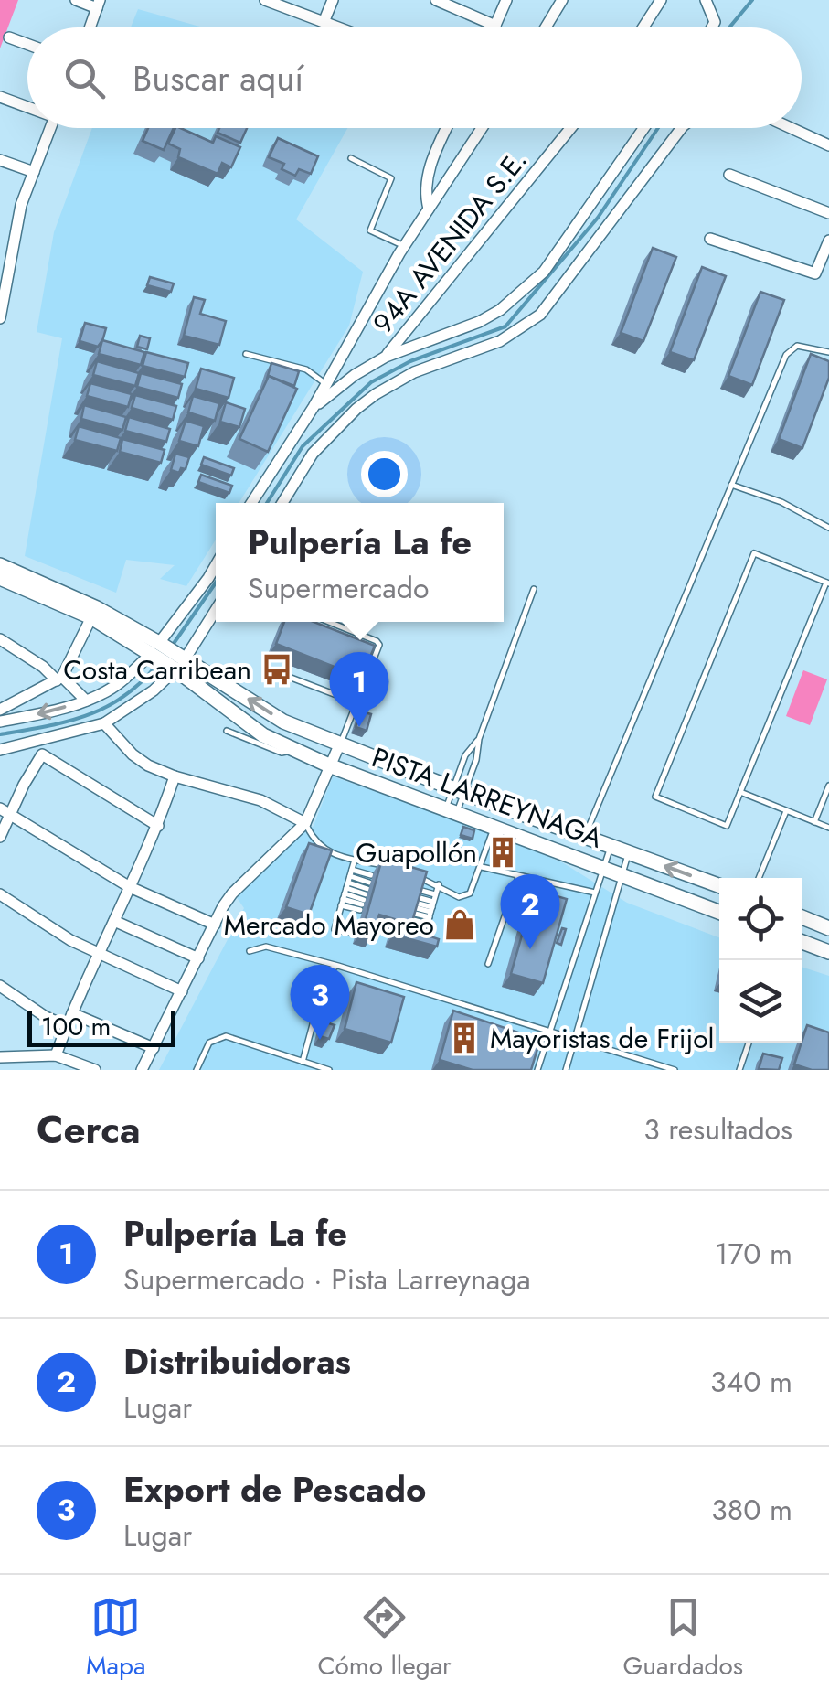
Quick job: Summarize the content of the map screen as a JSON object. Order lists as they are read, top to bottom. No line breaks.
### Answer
{"streets":{"main road":["PISTA LARREYNAGA"],"street":["94A AVENIDA S.E."]},"places":{"bus stop":["Costa Carribean"],"building":["Guapollón","Mayoristas de Frijol"],"shop":["Mercado Mayoreo"]},"scale_bar":"100 m","page":{"search":"Buscar aquí","popup":["Pulpería La fe","Supermercado"],"pins":["1","2","3"],"scale":"100 m","heading":["Cerca","3 resultados"],"list":[{"mark":"1","name":"Pulpería La fe","note":"Supermercado · Pista Larreynaga","value":"170 m"},{"mark":"2","name":"Distribuidoras","note":"Lugar","value":"340 m"},{"mark":"3","name":"Export de Pescado","note":"Lugar","value":"380 m"}],"nav":["Mapa","Cómo llegar","Guardados"]}}
